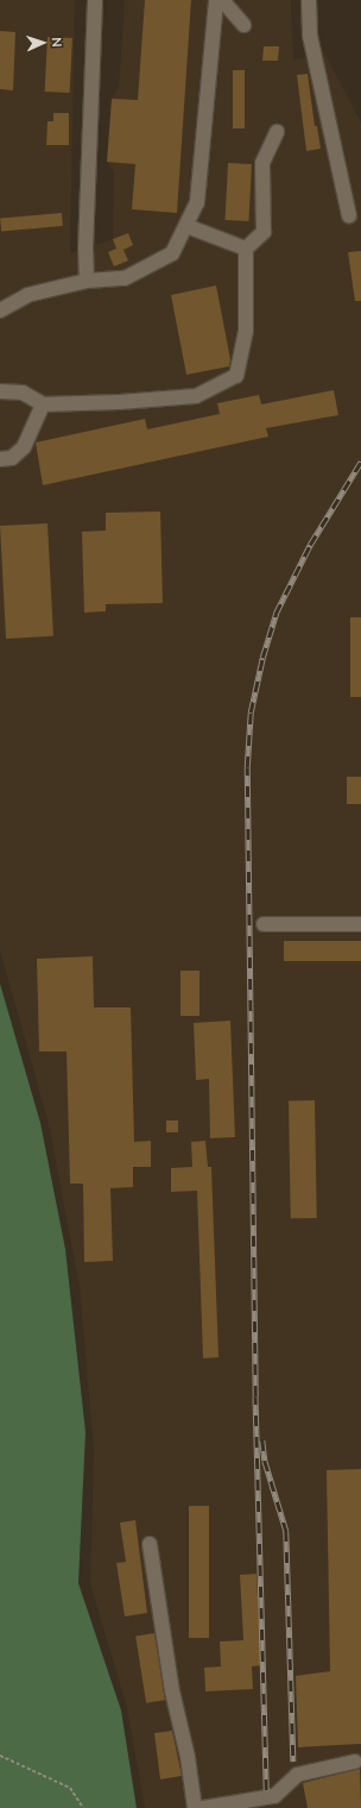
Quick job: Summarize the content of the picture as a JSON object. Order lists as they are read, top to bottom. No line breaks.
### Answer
{"north":"right"}
